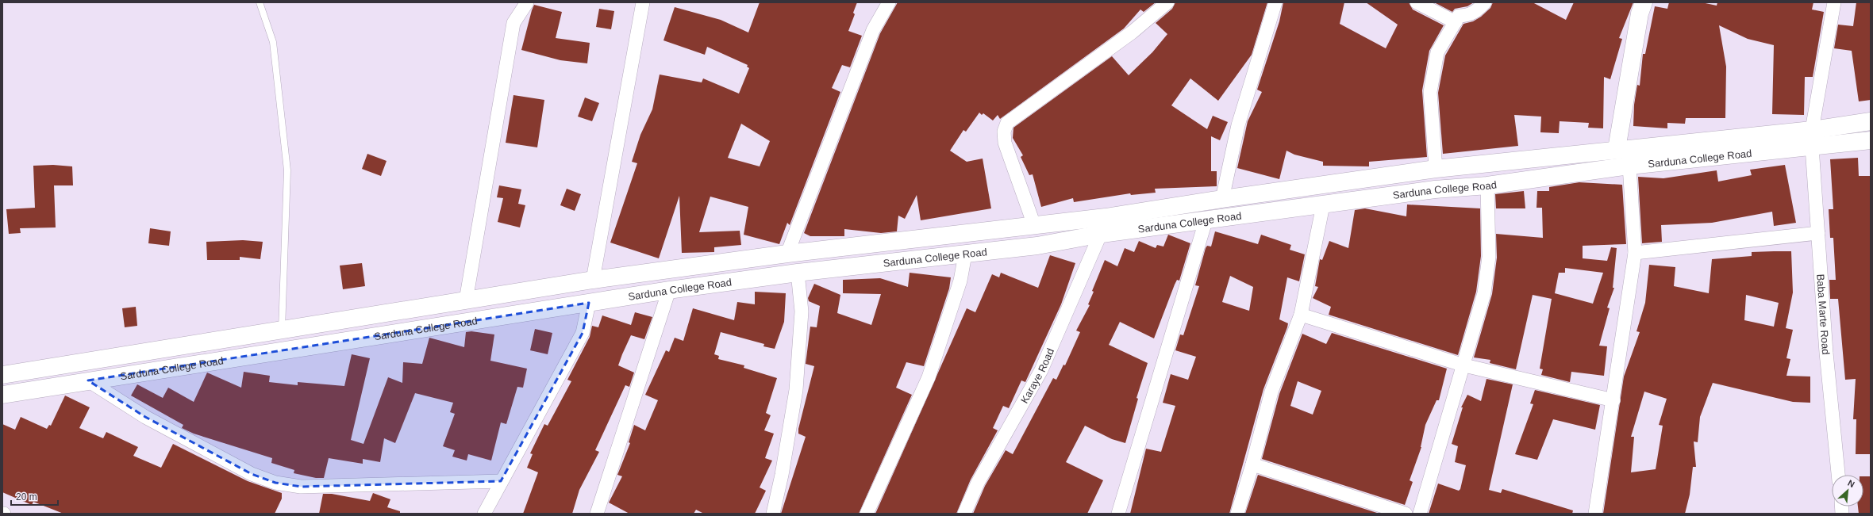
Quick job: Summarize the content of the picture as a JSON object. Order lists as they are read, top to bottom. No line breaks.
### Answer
{"streets":{"street":["Sarduna College Road","Baba Marte Road","Karaye Road"]},"crossings":[["Sarduna College Road","Baba Marte Road"],["Sarduna College Road","Karaye Road"]],"scale_bar":"20 m","north":"top right"}
